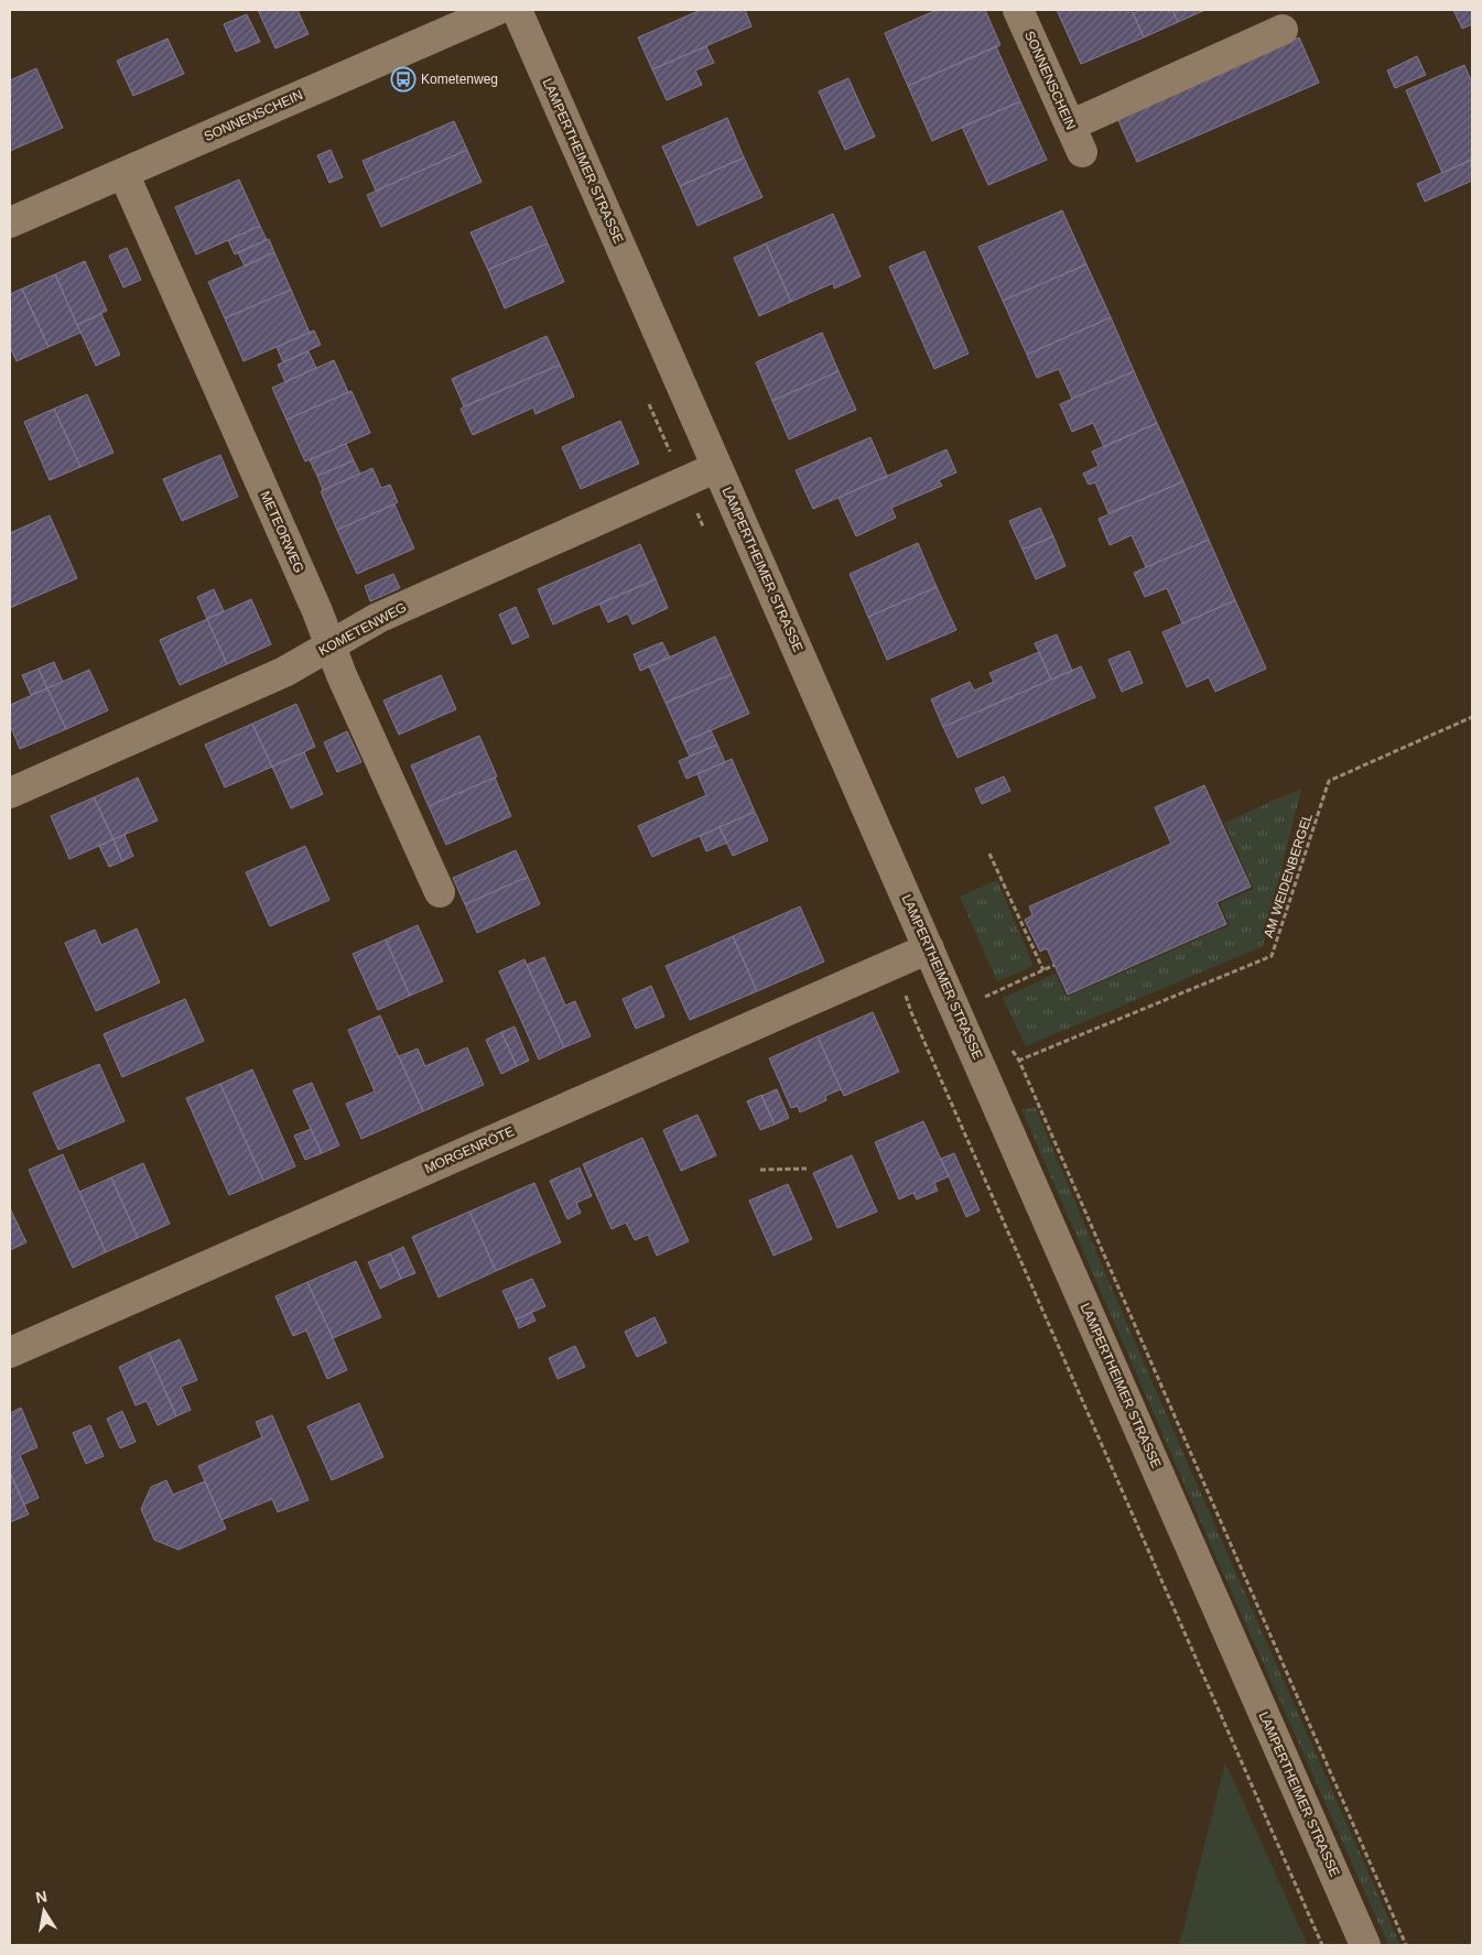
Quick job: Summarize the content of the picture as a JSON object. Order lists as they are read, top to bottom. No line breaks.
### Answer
{"streets":{"street":["SONNENSCHEIN","LAMPERTHEIMER STRASSE","METEORWEG","KOMETENWEG","MORGENRÖTE"],"path":["AM WEIDENBERGEL"]},"crossings":[["SONNENSCHEIN","METEORWEG"],["LAMPERTHEIMER STRASSE","KOMETENWEG"],["LAMPERTHEIMER STRASSE","AM WEIDENBERGEL"],["LAMPERTHEIMER STRASSE","MORGENRÖTE"],["METEORWEG","KOMETENWEG"]],"places":{"bus stop":["Kometenweg"]},"north":"top"}
